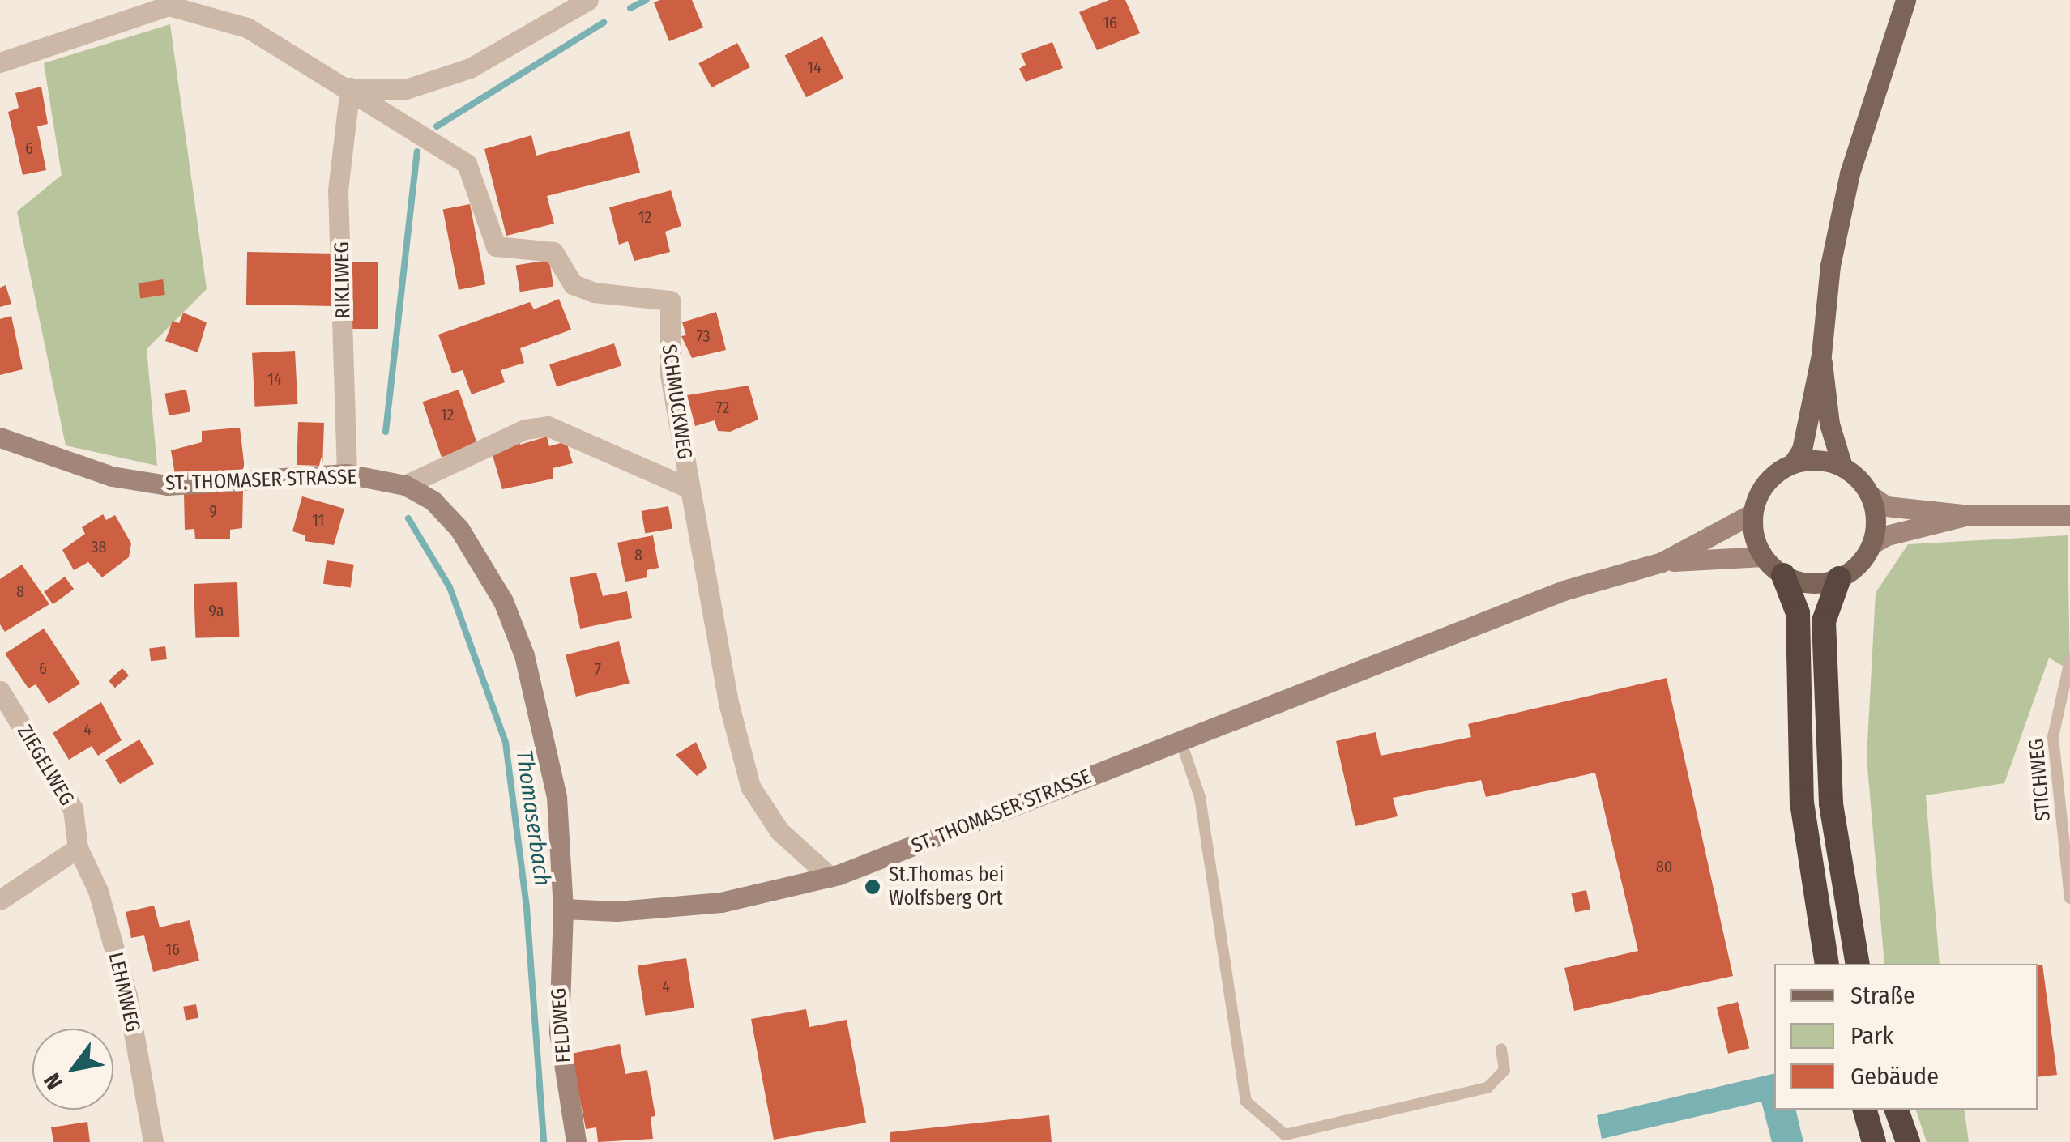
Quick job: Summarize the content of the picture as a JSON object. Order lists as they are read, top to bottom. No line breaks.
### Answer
{"streets":{"main road":["ST. THOMASER STRASSE","FELDWEG"],"street":["RIKLIWEG","SCHMUCKWEG","ZIEGELWEG","LEHMWEG"],"lane":["STICHWEG"]},"crossings":[["RIKLIWEG","SCHMUCKWEG"],["RIKLIWEG","ST. THOMASER STRASSE"],["SCHMUCKWEG","ST. THOMASER STRASSE"],["ST. THOMASER STRASSE","FELDWEG"],["ZIEGELWEG","LEHMWEG"]],"water":["Thomaserbach"],"places":["St.Thomas bei Wolfsberg Ort"],"house_numbers":["16","14","6","12","73","14","72","12","9","11","38","8","8","9a","6","7","4","80","16","4"],"legend":["Straße","Park","Gebäude"],"north":"bottom left"}
